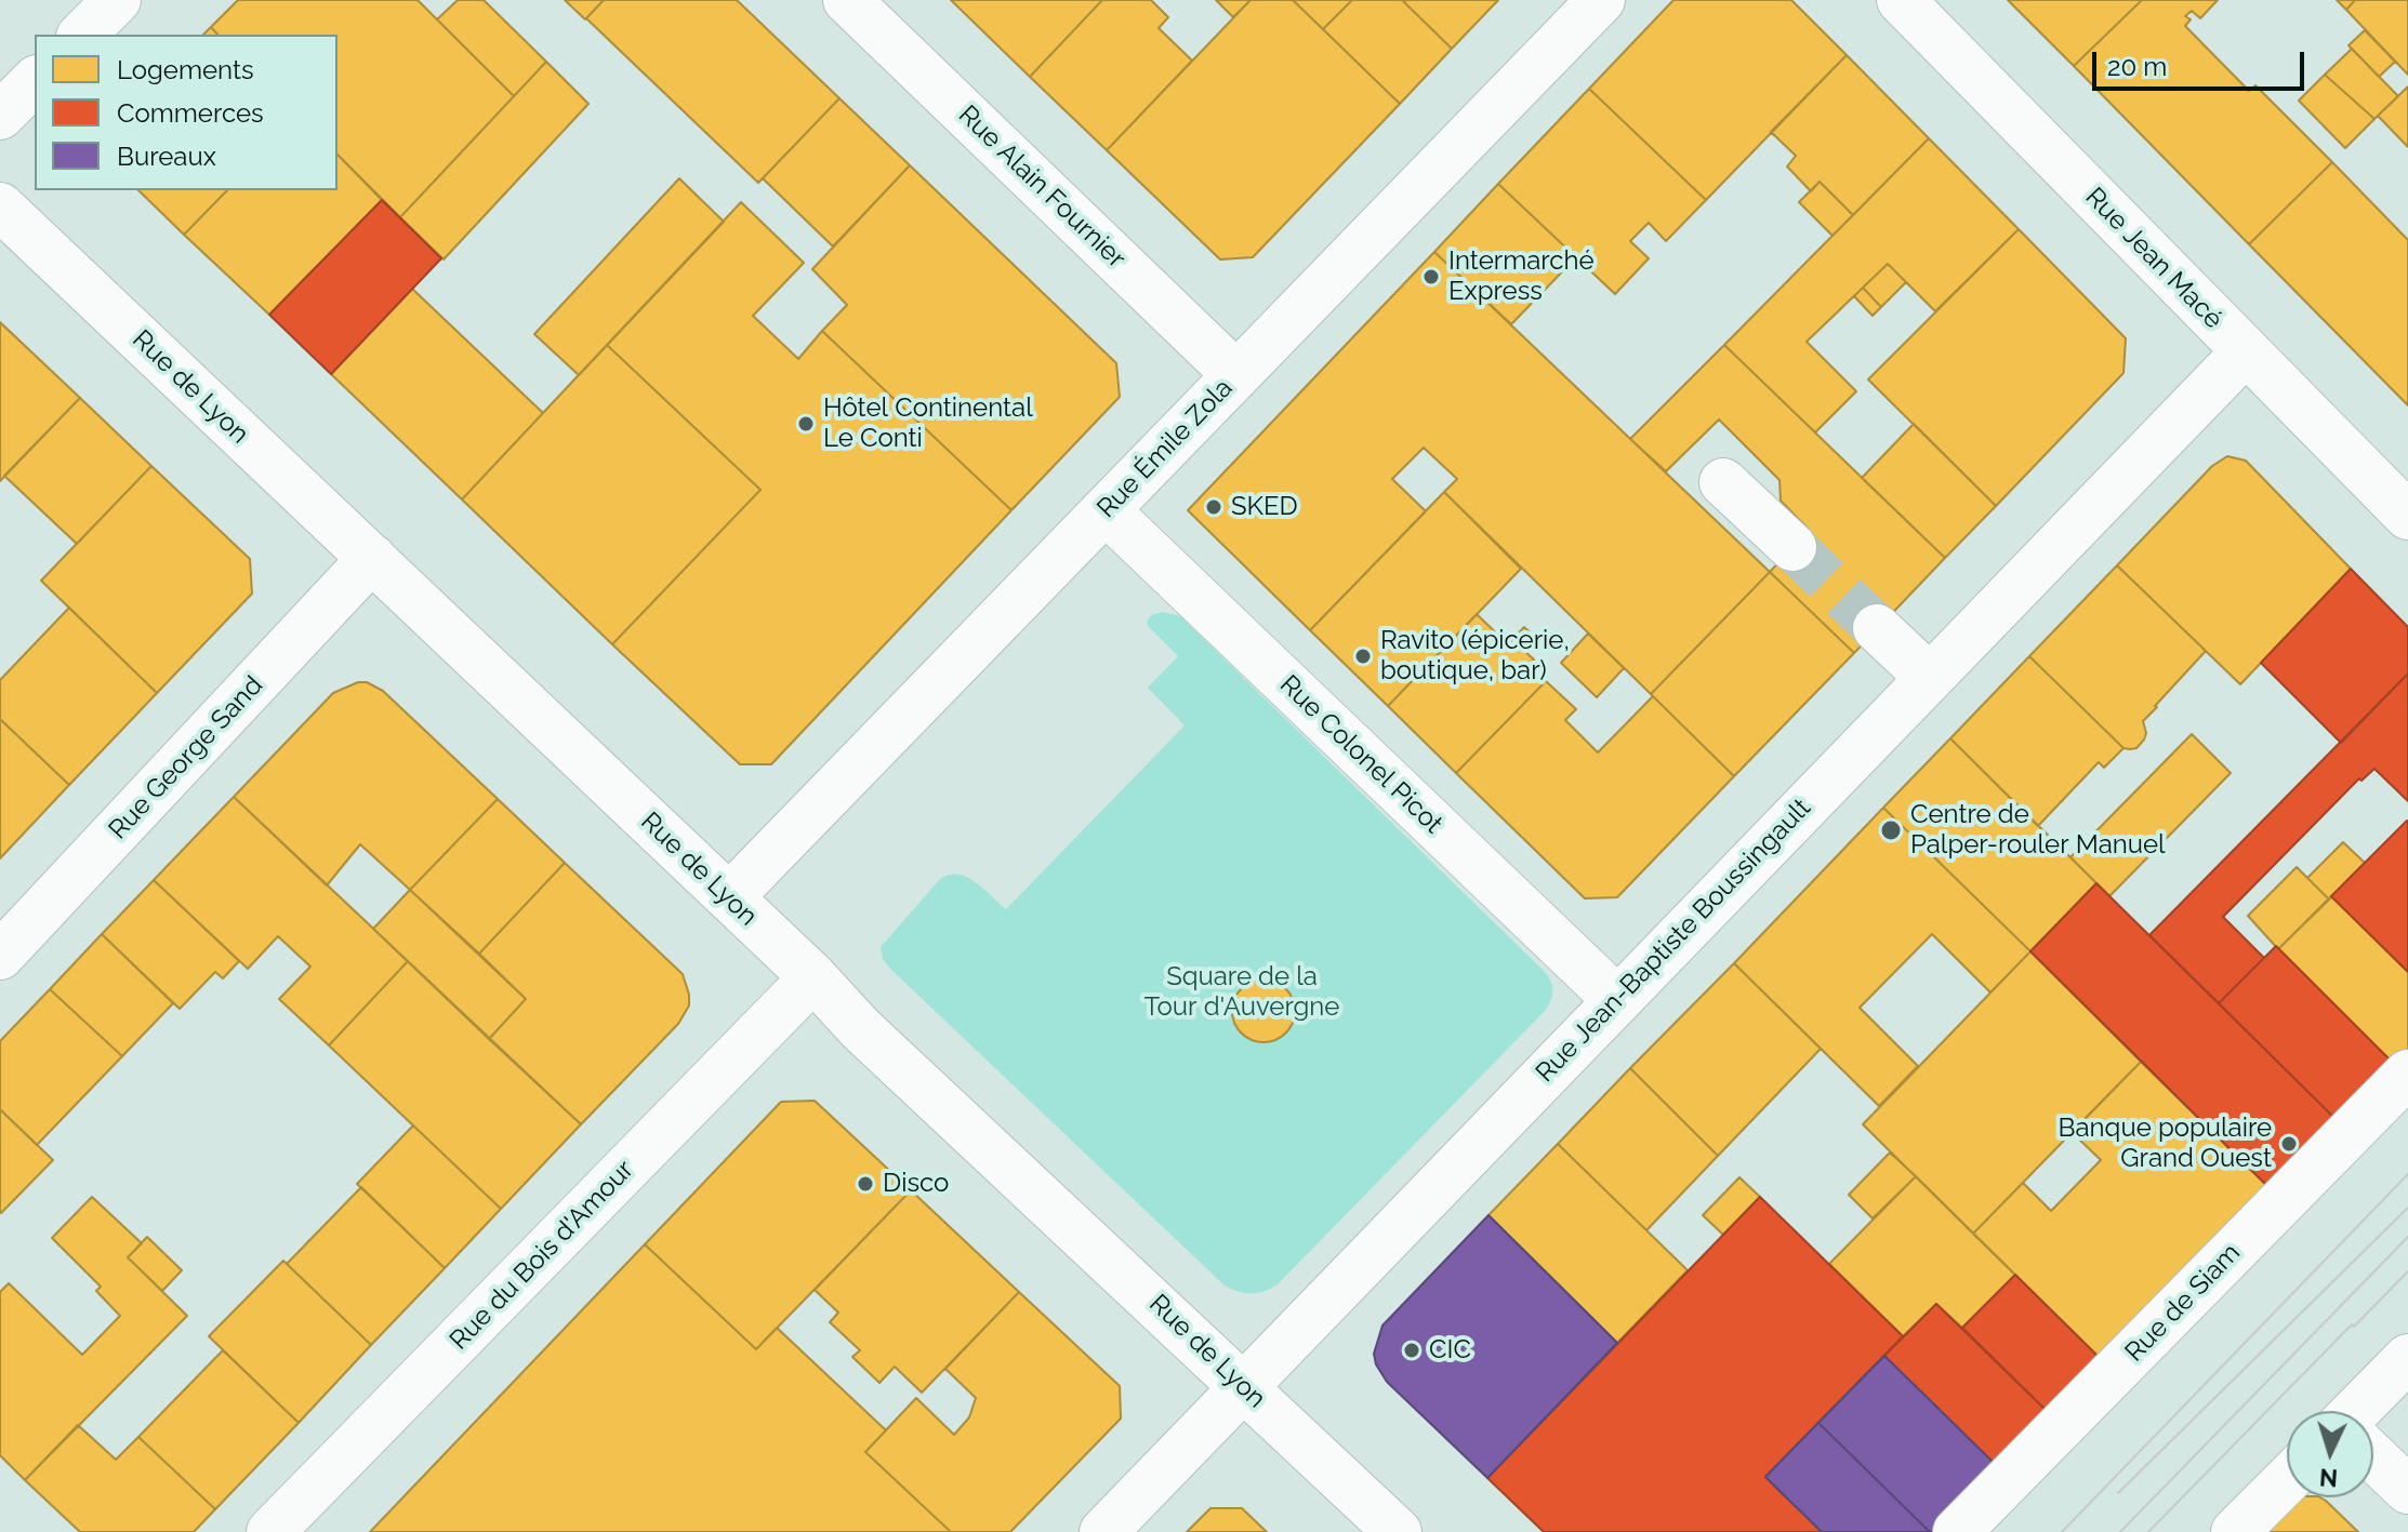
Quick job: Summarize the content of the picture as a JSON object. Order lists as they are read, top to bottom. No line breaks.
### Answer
{"streets":{"street":["Rue Alain Fournier","Rue Jean Macé","Rue de Lyon","Rue Émile Zola","Rue Colonel Picot","Rue George Sand","Rue Jean-Baptiste Boussingault","Rue du Bois d'Amour","Rue de Siam"]},"crossings":[["Rue Alain Fournier","Rue Émile Zola"],["Rue Jean Macé","Rue Jean-Baptiste Boussingault"],["Rue de Lyon","Rue Émile Zola"],["Rue de Lyon","Rue George Sand"],["Rue de Lyon","Rue Jean-Baptiste Boussingault"],["Rue de Lyon","Rue du Bois d'Amour"],["Rue Émile Zola","Rue Colonel Picot"],["Rue Colonel Picot","Rue Jean-Baptiste Boussingault"]],"parks":["Square de la Tour d'Auvergne"],"places":["Intermarché Express","Hôtel Continental Le Conti","SKED","Ravito (épicerie, boutique, bar)","Centre de Palper-rouler Manuel","Banque populaire Grand Ouest","Disco","CIC"],"legend":["Logements","Commerces","Bureaux"],"scale_bar":"20 m","north":"bottom"}
